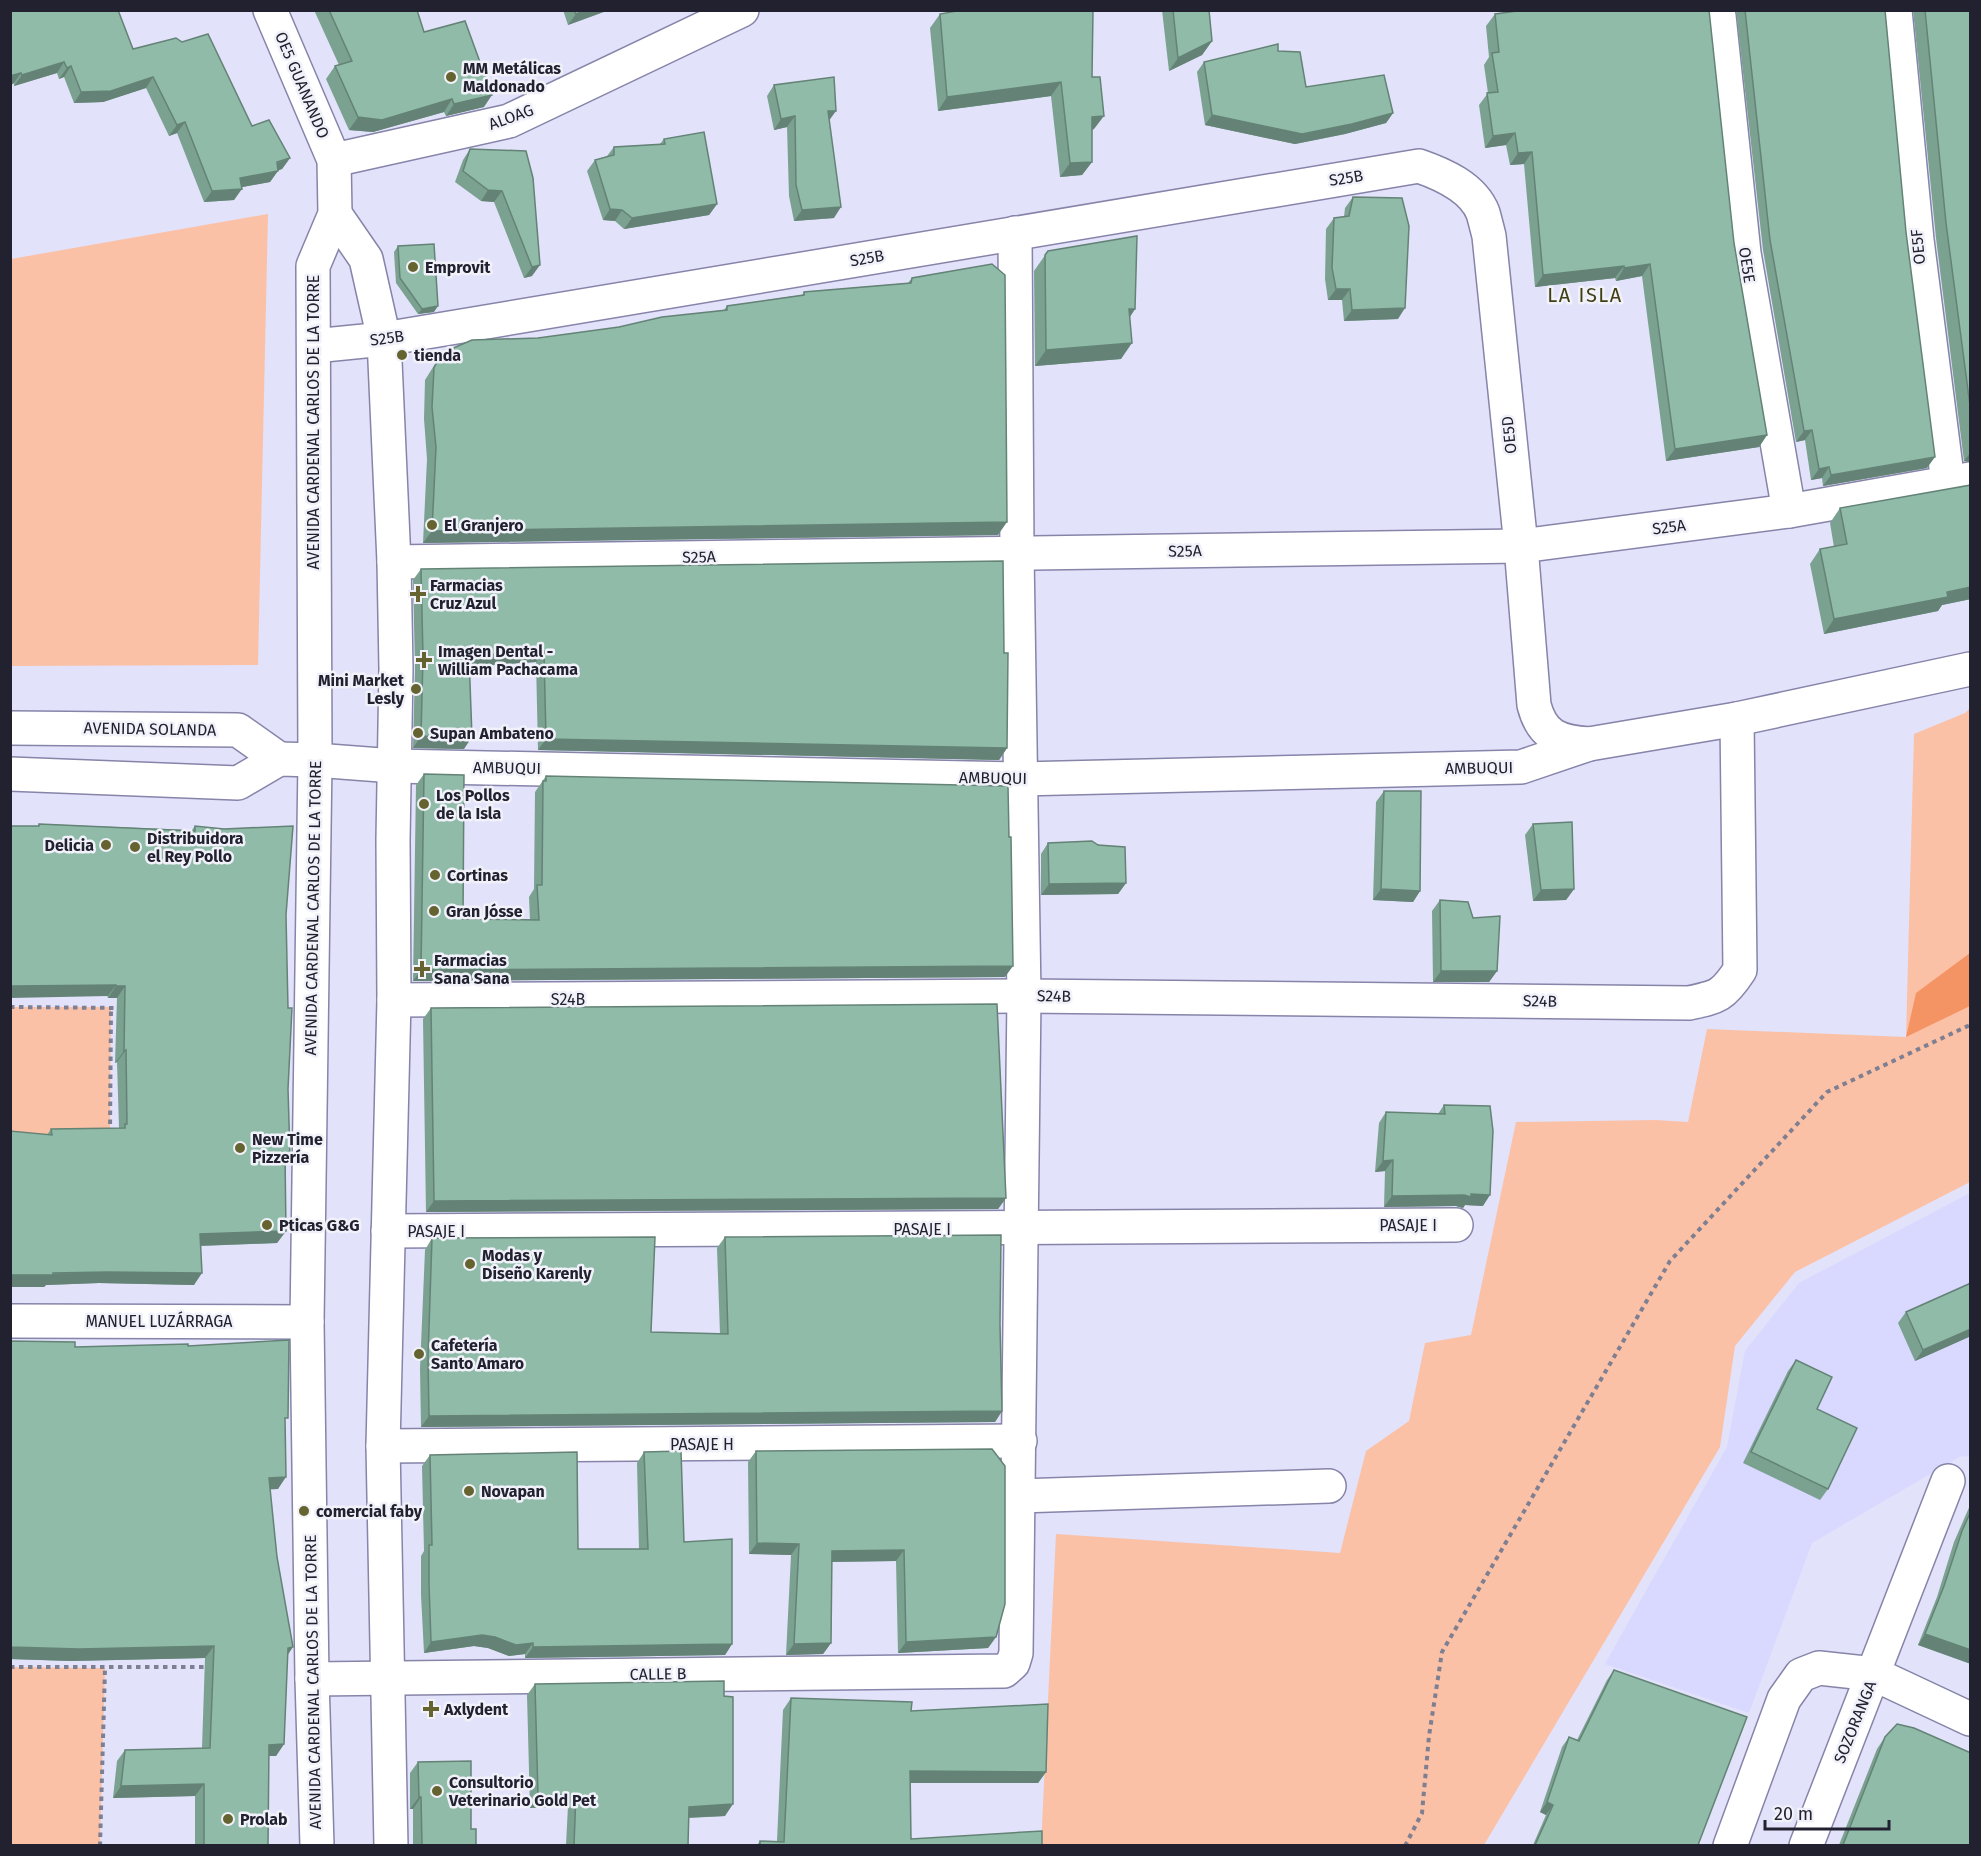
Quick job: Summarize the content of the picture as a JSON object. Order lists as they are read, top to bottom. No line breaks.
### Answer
{"streets":{"street":["OE5 GUANANDO","ALOAG","S25B","OE5F","OE5E","AVENIDA CARDENAL CARLOS DE LA TORRE","OE5D","S25A","AVENIDA SOLANDA","AMBUQUI","S24B","PASAJE I","MANUEL LUZÁRRAGA","PASAJE H","CALLE B","SOZORANGA"]},"crossings":[["OE5 GUANANDO","ALOAG"],["S25B","AVENIDA CARDENAL CARLOS DE LA TORRE"],["S25B","OE5D"],["OE5F","S25A"],["OE5E","S25A"],["AVENIDA CARDENAL CARLOS DE LA TORRE","MANUEL LUZÁRRAGA"],["AVENIDA CARDENAL CARLOS DE LA TORRE","CALLE B"],["OE5D","S25A"],["OE5D","AMBUQUI"],["AMBUQUI","S24B"]],"districts":["LA ISLA"],"places":{"other":["MM Metálicas Maldonado","Emprovit","tienda","El Granjero","Mini Market Lesly","Supan Ambateno","Los Pollos de la Isla","Delicia","Distribuidora el Rey Pollo","Cortinas","Gran Jósse","New Time Pizzería","Pticas G&G","Modas y Diseño Karenly","Cafetería Santo Amaro","Novapan","comercial faby","Consultorio Veterinario Gold Pet","Prolab"],"health":["Farmacias Cruz Azul","Imagen Dental - William Pachacama","Farmacias Sana Sana","Axlydent"]},"scale_bar":"20 m"}
